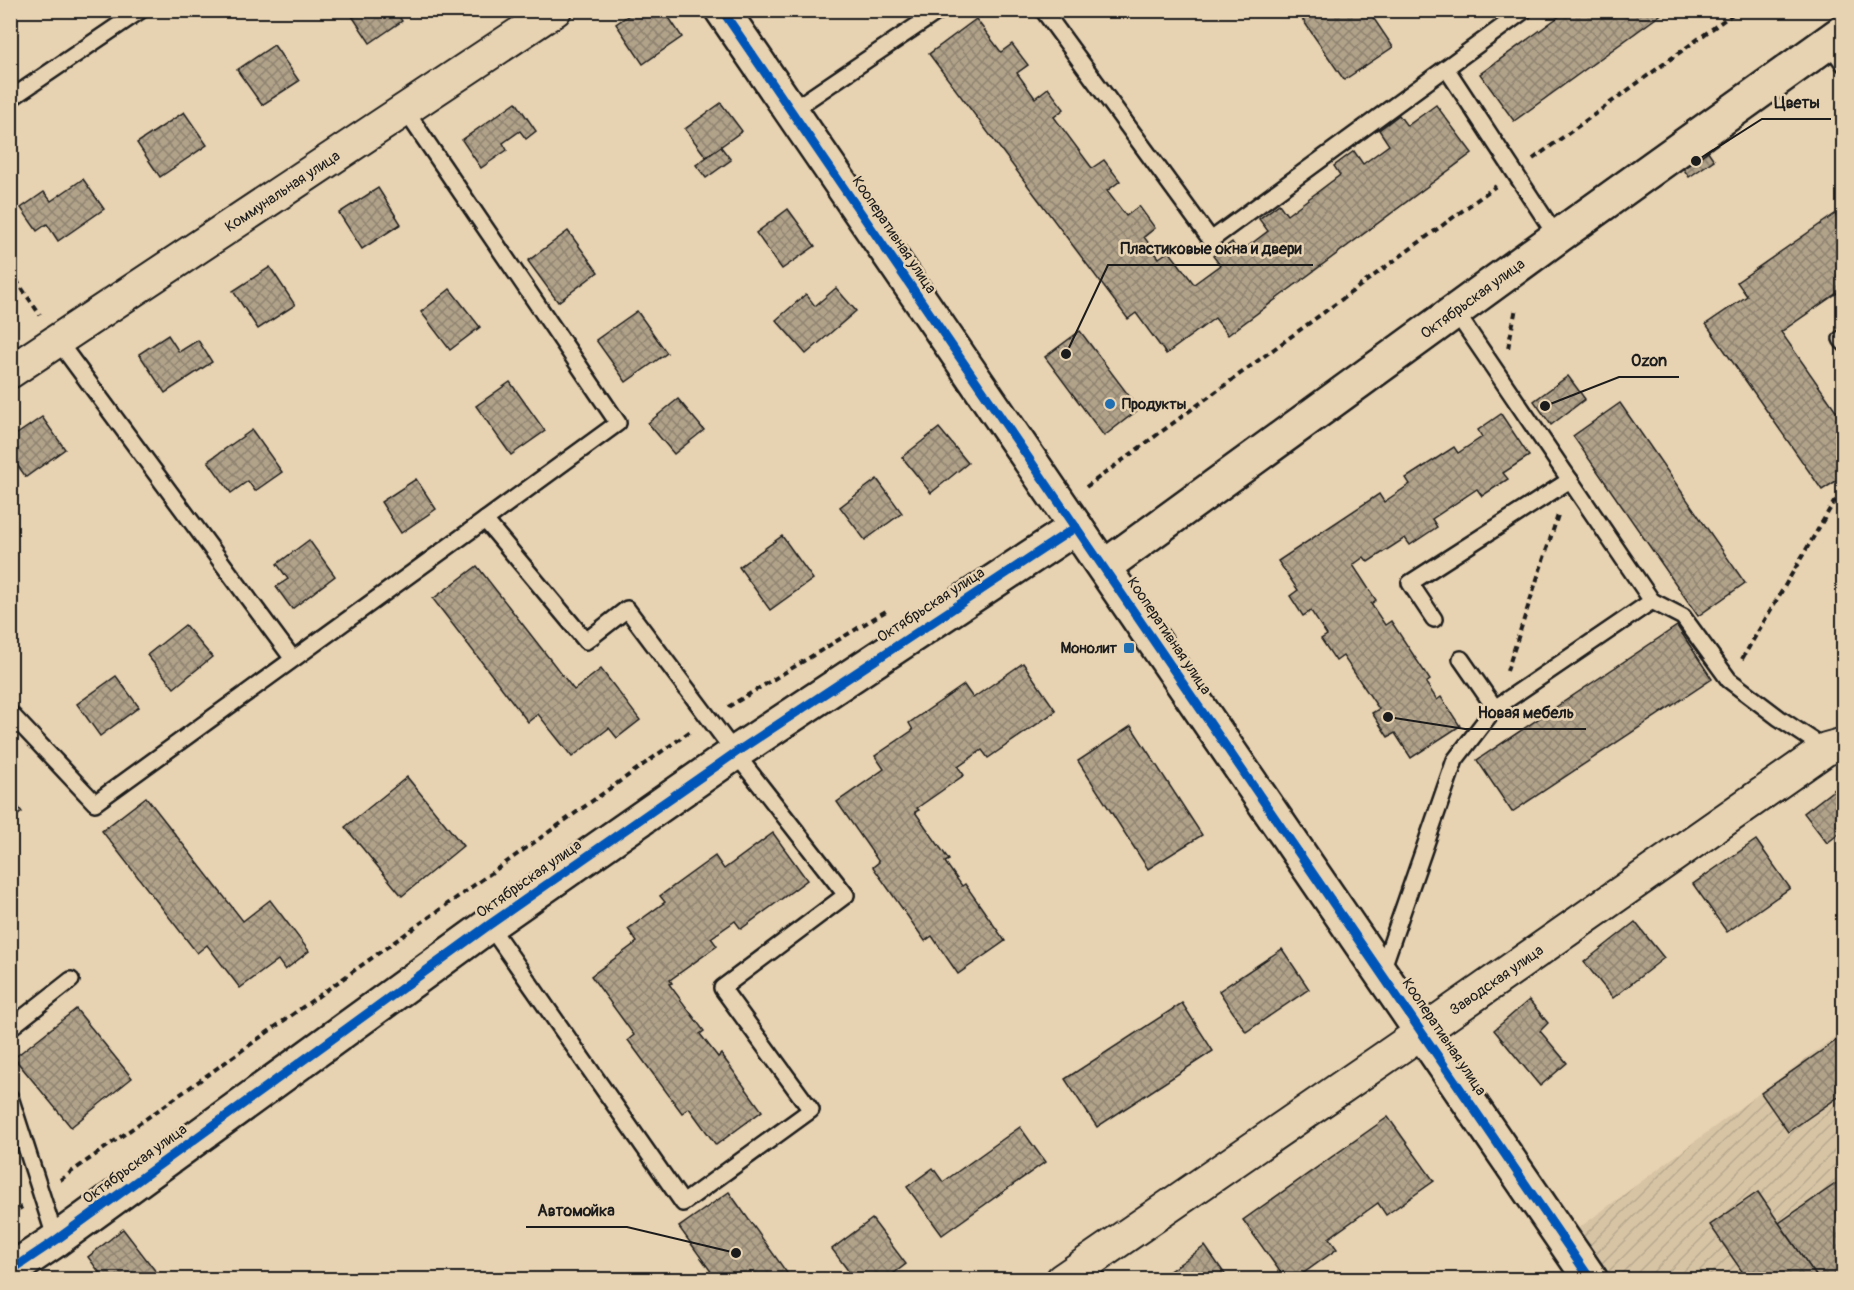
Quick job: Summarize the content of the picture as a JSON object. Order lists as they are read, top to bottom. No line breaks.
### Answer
{"streets":{"street":["Коммунальная улица","Кооперативная улица","Октябрьская улица","Заводская улица"]},"crossings":[["Кооперативная улица","Октябрьская улица"],["Кооперативная улица","Заводская улица"]],"places":{"other":["Цветы","Пластиковые окна и двери","Продукты","Ozon","Новая мебель","Автомойка"],"transit":["Монолит"]}}
